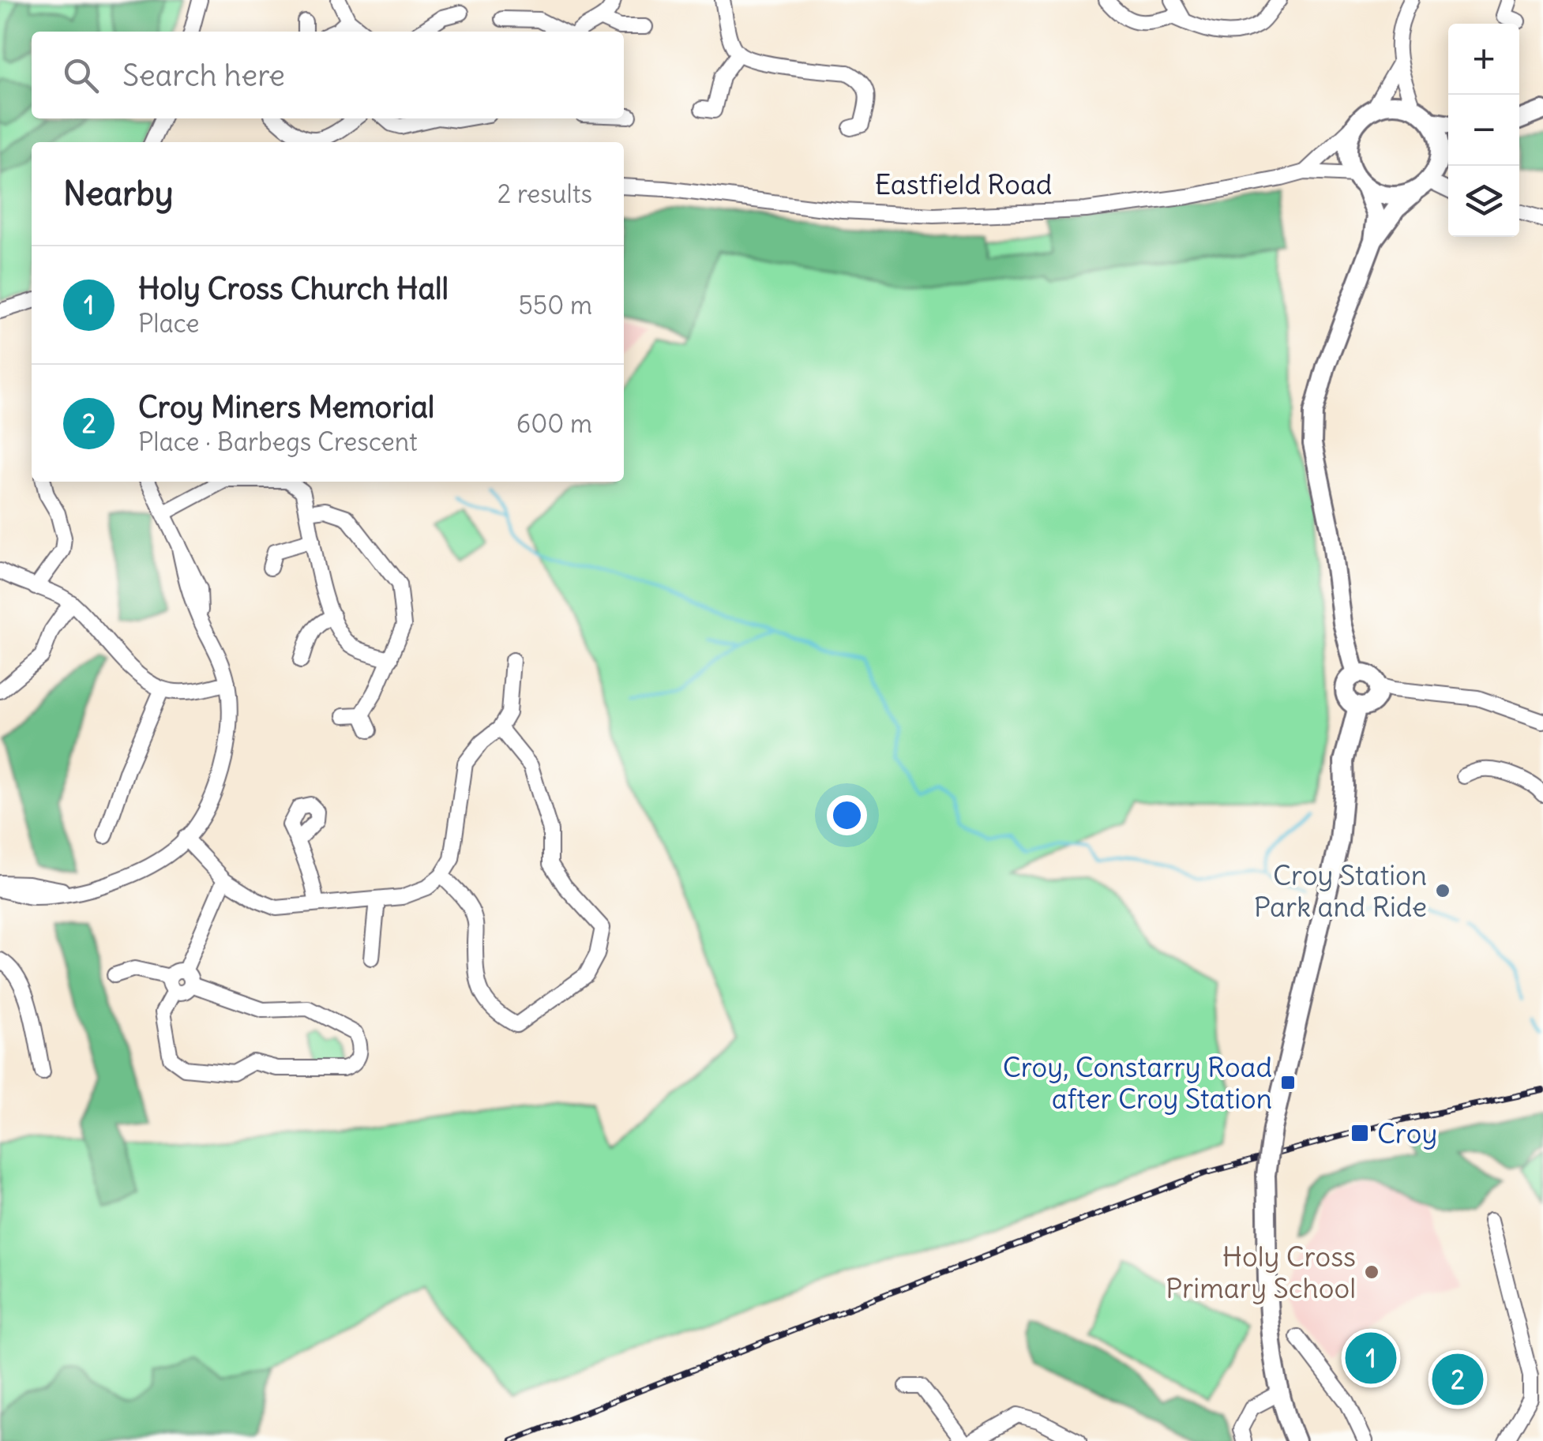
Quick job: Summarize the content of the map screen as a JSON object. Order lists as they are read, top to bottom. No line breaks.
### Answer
{"streets":{"street":["Eastfield Road"]},"places":{"other":["Croy Station Park and Ride","Holy Cross Primary School"],"transit":["Croy, Constarry Road after Croy Station","Croy"]},"page":{"map_buttons":["+","−"],"search":"Search here","heading":["Nearby","2 results"],"list":[{"mark":"1","name":"Holy Cross Church Hall","note":"Place","value":"550 m"},{"mark":"2","name":"Croy Miners Memorial","note":"Place · Barbegs Crescent","value":"600 m"}],"pins":["1","2"]}}
